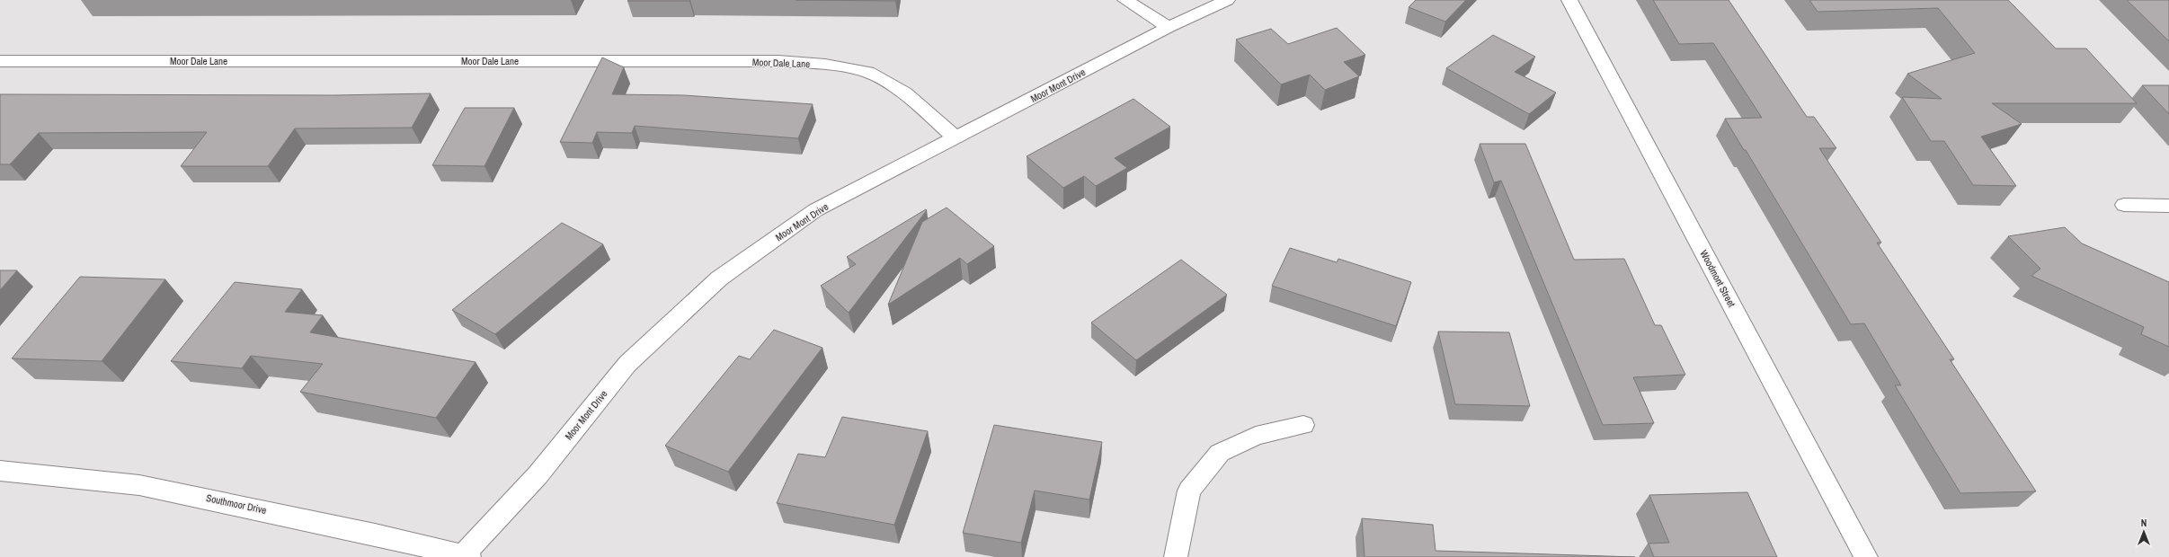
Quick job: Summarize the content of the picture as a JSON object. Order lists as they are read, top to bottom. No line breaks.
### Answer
{"streets":{"street":["Moor Dale Lane","Moor Mont Drive","Woodmont Street","Southmoor Drive"]},"crossings":[["Moor Dale Lane","Moor Mont Drive"],["Moor Mont Drive","Southmoor Drive"]],"north":"top"}
